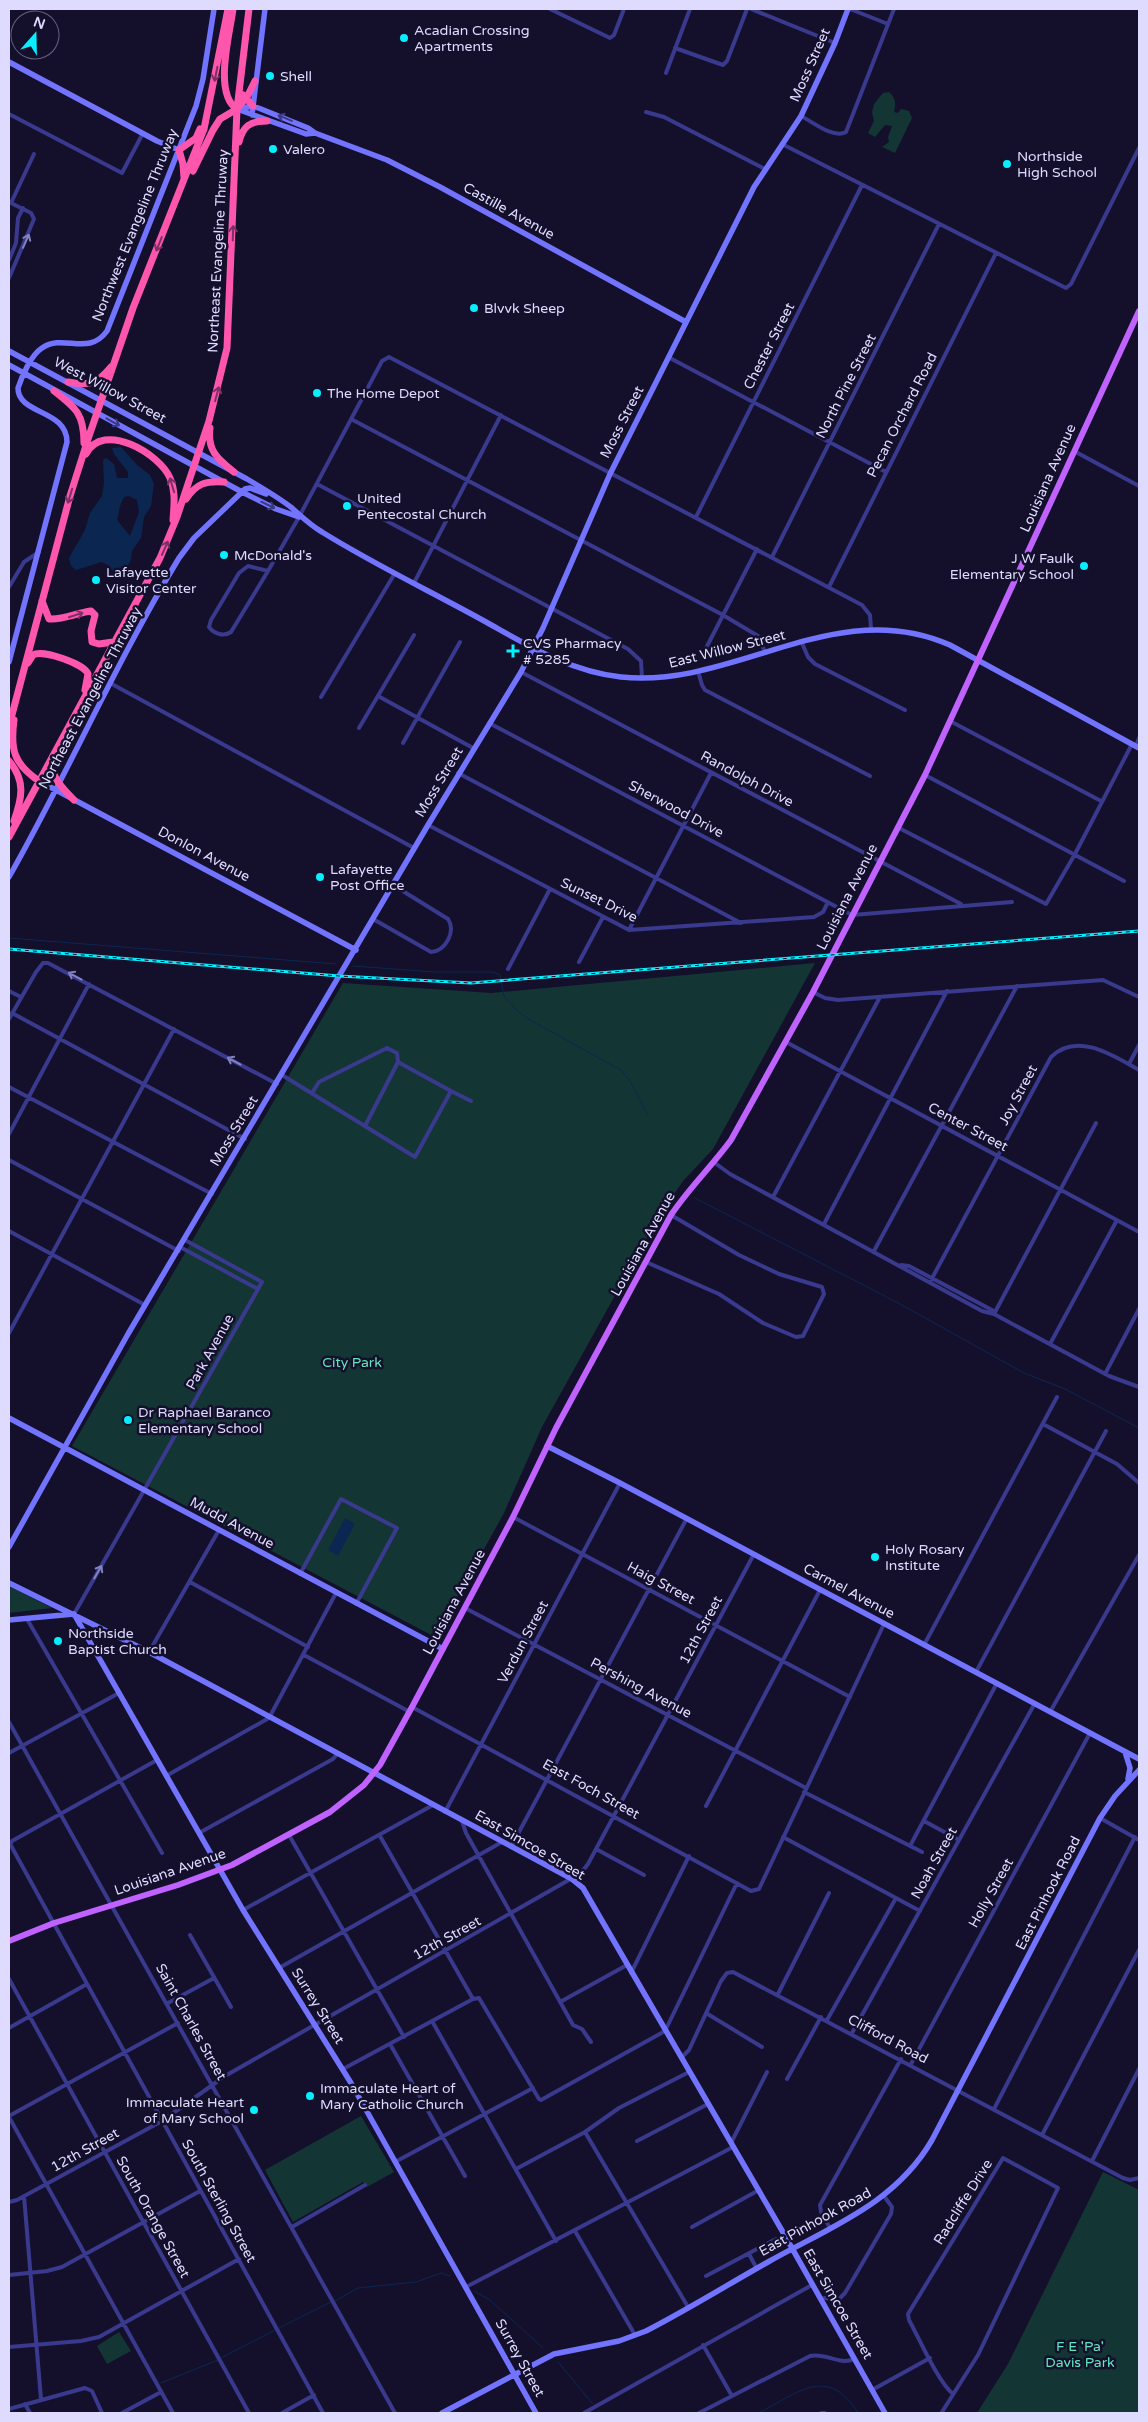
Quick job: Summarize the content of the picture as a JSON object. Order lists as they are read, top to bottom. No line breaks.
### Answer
{"streets":{"highway":["Northwest Evangeline Thruway","Northeast Evangeline Thruway"],"main road":["Moss Street","Castille Avenue","West Willow Street","Louisiana Avenue","East Willow Street","Donlon Avenue","Mudd Avenue","Carmel Avenue","East Simcoe Street","East Pinhook Road","Surrey Street"],"street":["Chester Street","North Pine Street","Pecan Orchard Road","Randolph Drive","Sherwood Drive","Sunset Drive","Joy Street","Center Street","Park Avenue","Haig Street","12th Street","Verdun Street","Pershing Avenue","East Foch Street","Noah Street","Holly Street","Saint Charles Street","Clifford Road","South Sterling Street","Radcliffe Drive","South Orange Street"]},"crossings":[["Moss Street","Castille Avenue"],["Moss Street","East Willow Street"],["Moss Street","Randolph Drive"],["Moss Street","Sherwood Drive"],["Moss Street","Donlon Avenue"],["Moss Street","Sunset Drive"],["Moss Street","Mudd Avenue"],["Castille Avenue","Northeast Evangeline Thruway"],["Northwest Evangeline Thruway","West Willow Street"],["Northeast Evangeline Thruway","West Willow Street"],["Northeast Evangeline Thruway","East Willow Street"],["Northeast Evangeline Thruway","Donlon Avenue"],["West Willow Street","East Willow Street"],["Louisiana Avenue","East Willow Street"],["Louisiana Avenue","Randolph Drive"],["Louisiana Avenue","Sherwood Drive"],["Louisiana Avenue","Center Street"],["Louisiana Avenue","Mudd Avenue"],["Louisiana Avenue","Haig Street"],["Louisiana Avenue","Carmel Avenue"],["Louisiana Avenue","Pershing Avenue"],["Louisiana Avenue","East Foch Street"],["Louisiana Avenue","East Simcoe Street"],["Louisiana Avenue","Surrey Street"],["Louisiana Avenue","Saint Charles Street"],["Louisiana Avenue","South Sterling Street"],["Sherwood Drive","Sunset Drive"],["Joy Street","Center Street"],["Park Avenue","Mudd Avenue"],["Park Avenue","East Simcoe Street"],["Park Avenue","Surrey Street"],["Haig Street","12th Street"],["Haig Street","Verdun Street"],["Carmel Avenue","12th Street"],["Carmel Avenue","Verdun Street"],["Carmel Avenue","Noah Street"],["Carmel Avenue","Holly Street"],["12th Street","Pershing Avenue"],["12th Street","East Foch Street"],["12th Street","East Simcoe Street"],["12th Street","Surrey Street"],["12th Street","Saint Charles Street"],["12th Street","South Sterling Street"],["12th Street","South Orange Street"],["Verdun Street","Pershing Avenue"],["Verdun Street","East Foch Street"],["Verdun Street","East Simcoe Street"],["East Simcoe Street","East Pinhook Road"],["East Simcoe Street","Surrey Street"],["East Simcoe Street","Clifford Road"],["Noah Street","Clifford Road"],["Holly Street","Clifford Road"],["East Pinhook Road","Surrey Street"],["East Pinhook Road","Clifford Road"]],"one_way":["Park Avenue"],"parks":["City Park","F E 'Pa' Davis Park"],"places":{"other":["Acadian Crossing Apartments","Shell","Valero","Northside High School","Blvvk Sheep","The Home Depot","United Pentecostal Church","McDonald's","J W Faulk Elementary School","Lafayette Visitor Center","Lafayette Post Office","Dr Raphael Baranco Elementary School","Holy Rosary Institute","Northside Baptist Church","Immaculate Heart of Mary Catholic Church","Immaculate Heart of Mary School"],"health":["CVS Pharmacy # 5285"]},"north":"top"}
